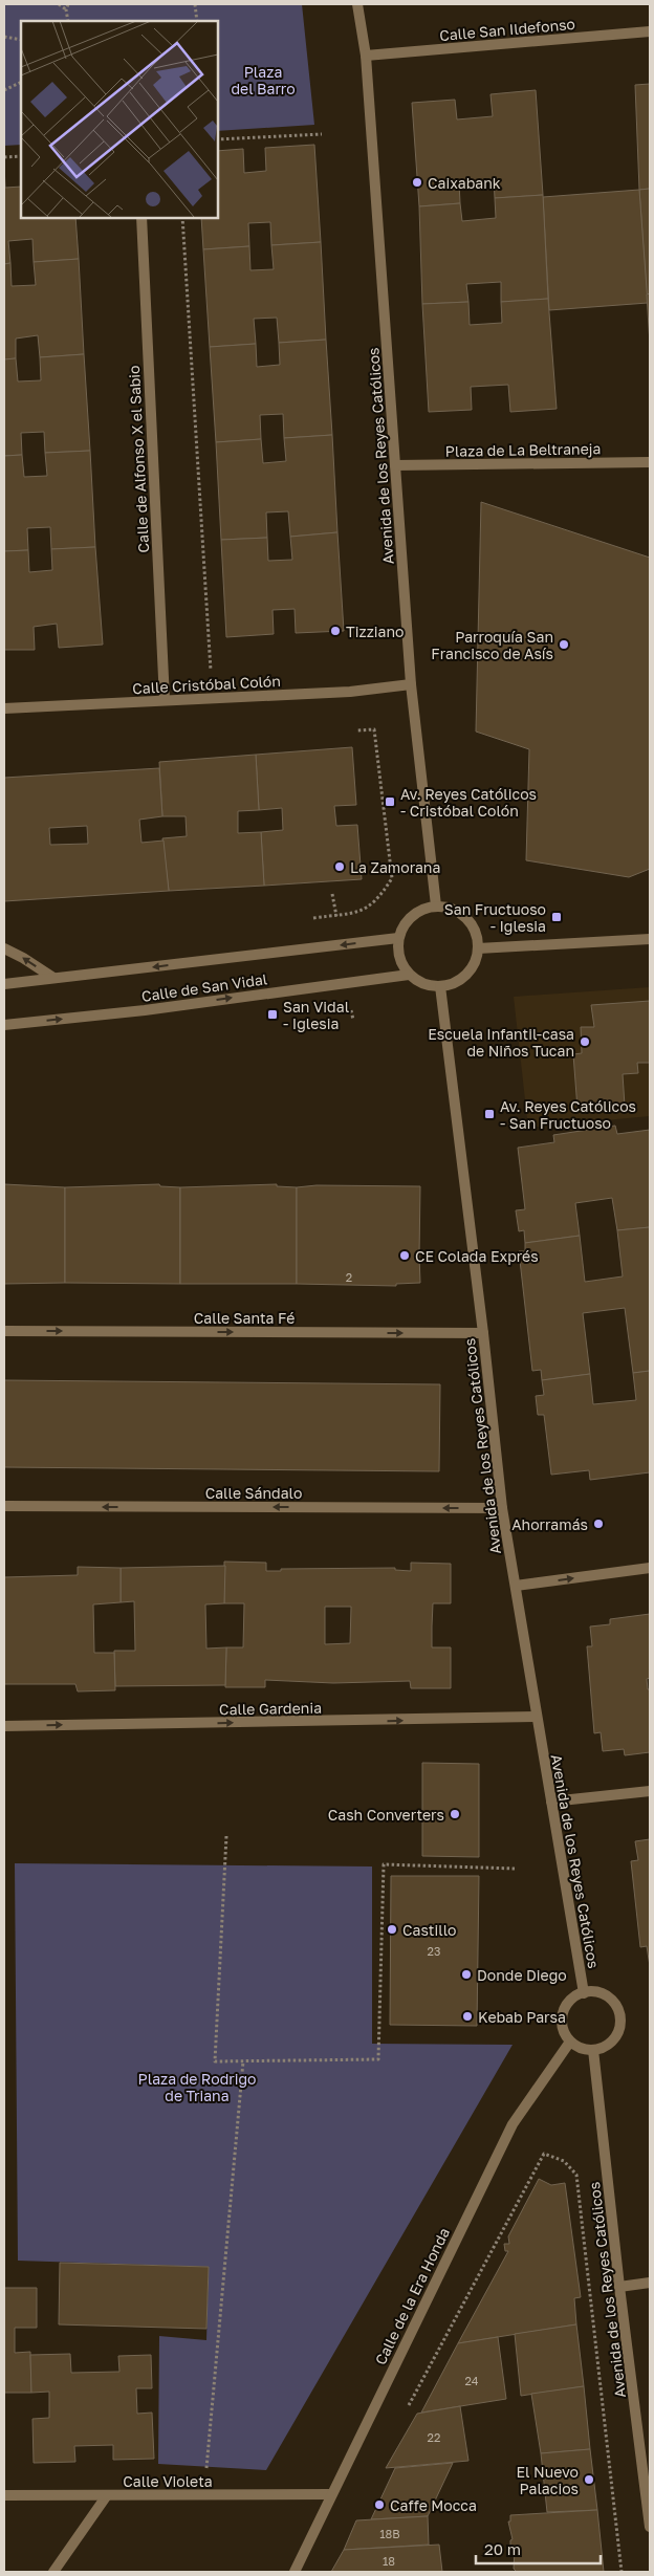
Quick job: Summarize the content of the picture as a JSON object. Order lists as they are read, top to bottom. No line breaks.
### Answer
{"streets":{"street":["Calle San Ildefonso","Plaza de La Beltraneja","Avenida de los Reyes Católicos","Calle de Alfonso X el Sabio","Calle Cristóbal Colón","Calle de San Vidal","Calle Santa Fé","Calle Sándalo","Calle Gardenia","Calle de la Era Honda","Calle Violeta"]},"crossings":[["Calle San Ildefonso","Avenida de los Reyes Católicos"],["Plaza de La Beltraneja","Avenida de los Reyes Católicos"],["Avenida de los Reyes Católicos","Calle Cristóbal Colón"],["Avenida de los Reyes Católicos","Calle de San Vidal"],["Avenida de los Reyes Católicos","Calle Santa Fé"],["Avenida de los Reyes Católicos","Calle Sándalo"],["Avenida de los Reyes Católicos","Calle Gardenia"],["Avenida de los Reyes Católicos","Calle de la Era Honda"],["Calle de Alfonso X el Sabio","Calle Cristóbal Colón"],["Calle de la Era Honda","Calle Violeta"]],"one_way":["Calle Santa Fé","Calle Sándalo","Calle Gardenia"],"parks":["Plaza del Barro","Plaza de Rodrigo de Triana"],"places":{"other":["Caixabank","Tizziano","Parroquía San Francisco de Asís","La Zamorana","Escuela Infantil-casa de Niños Tucan","CE Colada Exprés","Ahorramás","Cash Converters","Castillo","Donde Diego","Kebab Parsa","El Nuevo Palacios","Caffe Mocca"],"transit":["Av. Reyes Católicos - Cristóbal Colón","San Fructuoso - Iglesia","San Vidal - Iglesia","Av. Reyes Católicos - San Fructuoso"]},"house_numbers":["2","23","24","22","18B","18"],"scale_bar":"20 m"}
